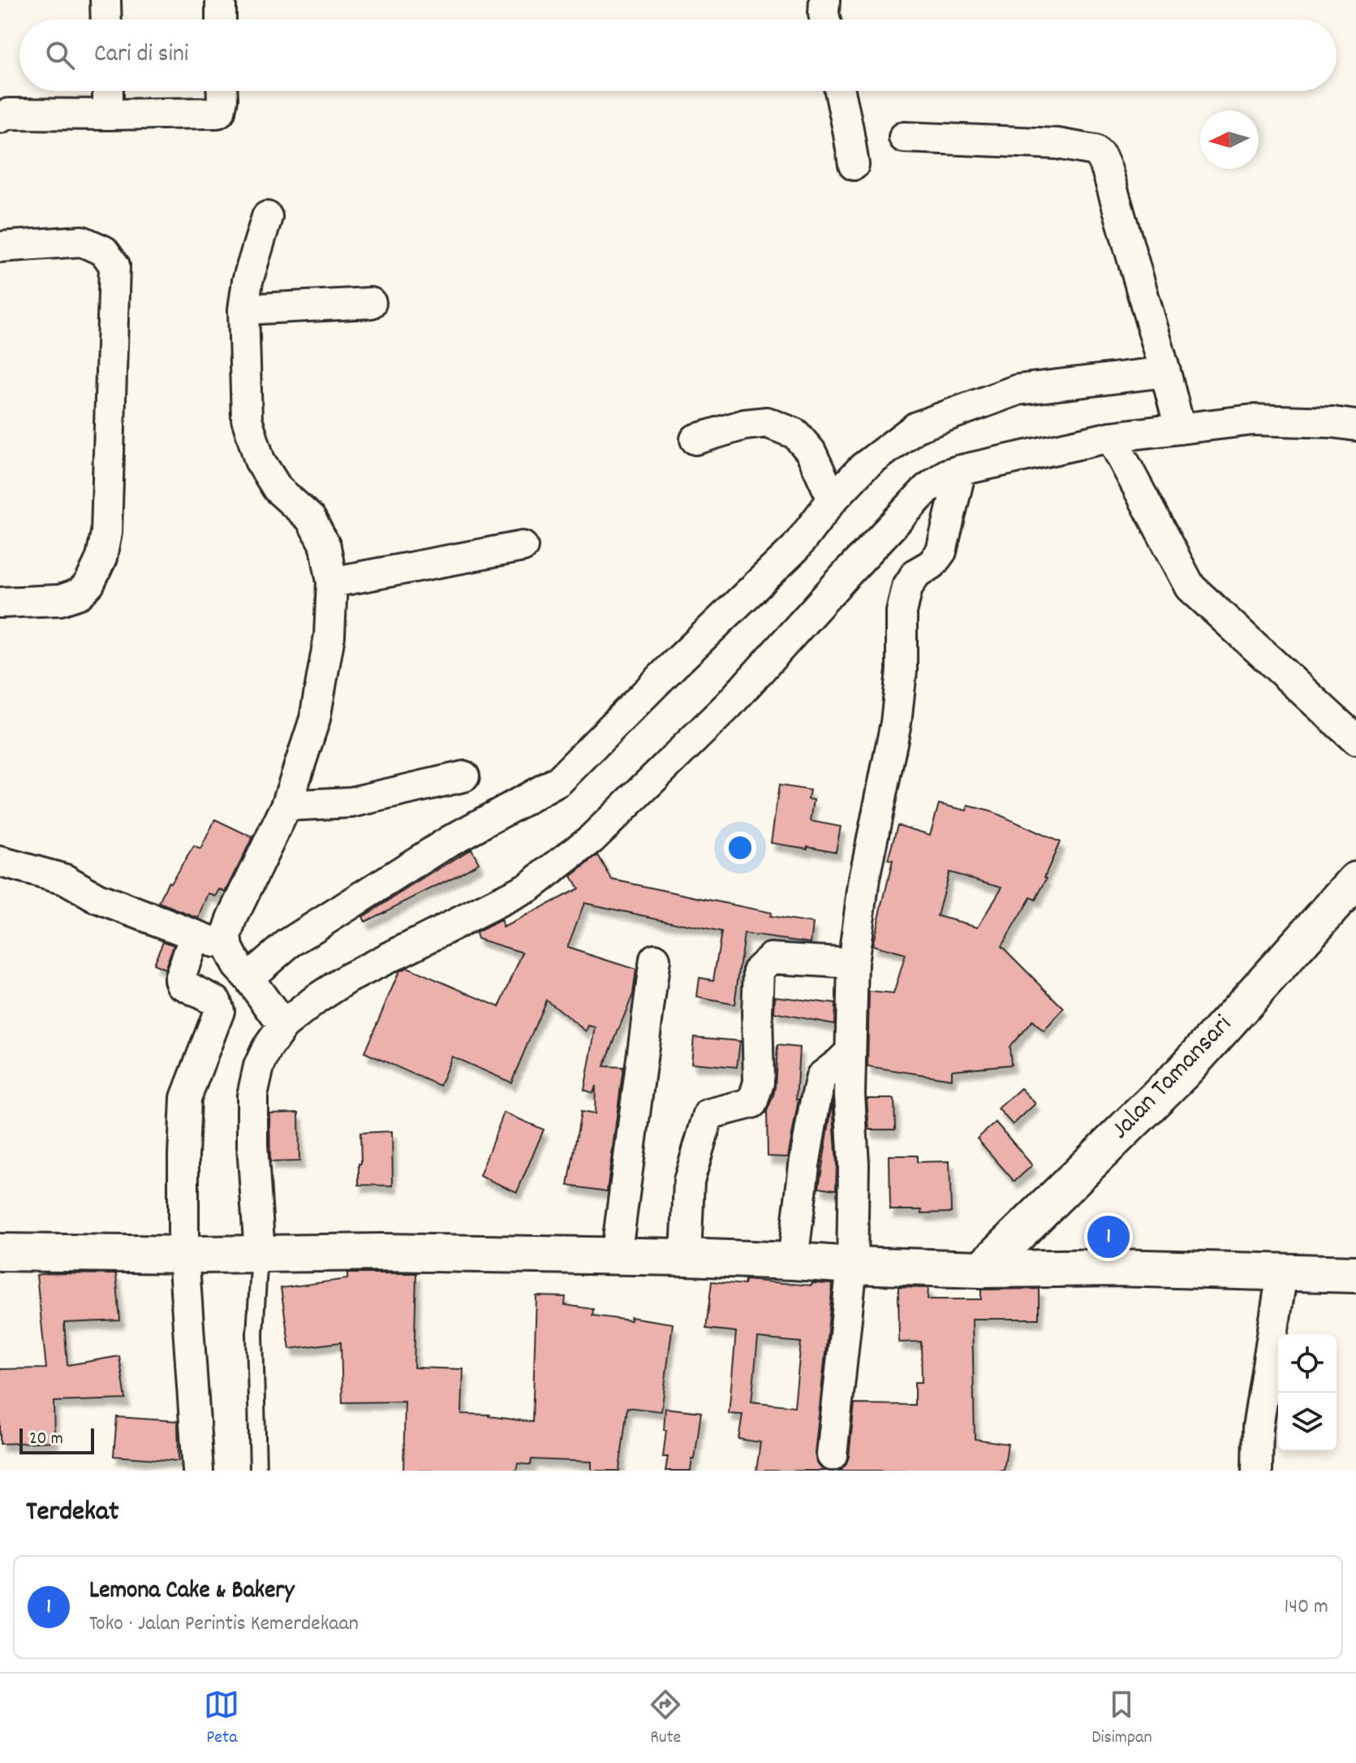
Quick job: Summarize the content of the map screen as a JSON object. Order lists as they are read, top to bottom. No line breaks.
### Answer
{"streets":{"main road":["Jalan Tamansari"]},"scale_bar":"20 m","north":"left","page":{"search":"Cari di sini","pins":"1","scale":"20 m","heading":"Terdekat","list":[{"mark":"1","name":"Lemona Cake & Bakery","note":"Toko · Jalan Perintis Kemerdekaan","value":"140 m"}],"nav":["Peta","Rute","Disimpan"]}}
